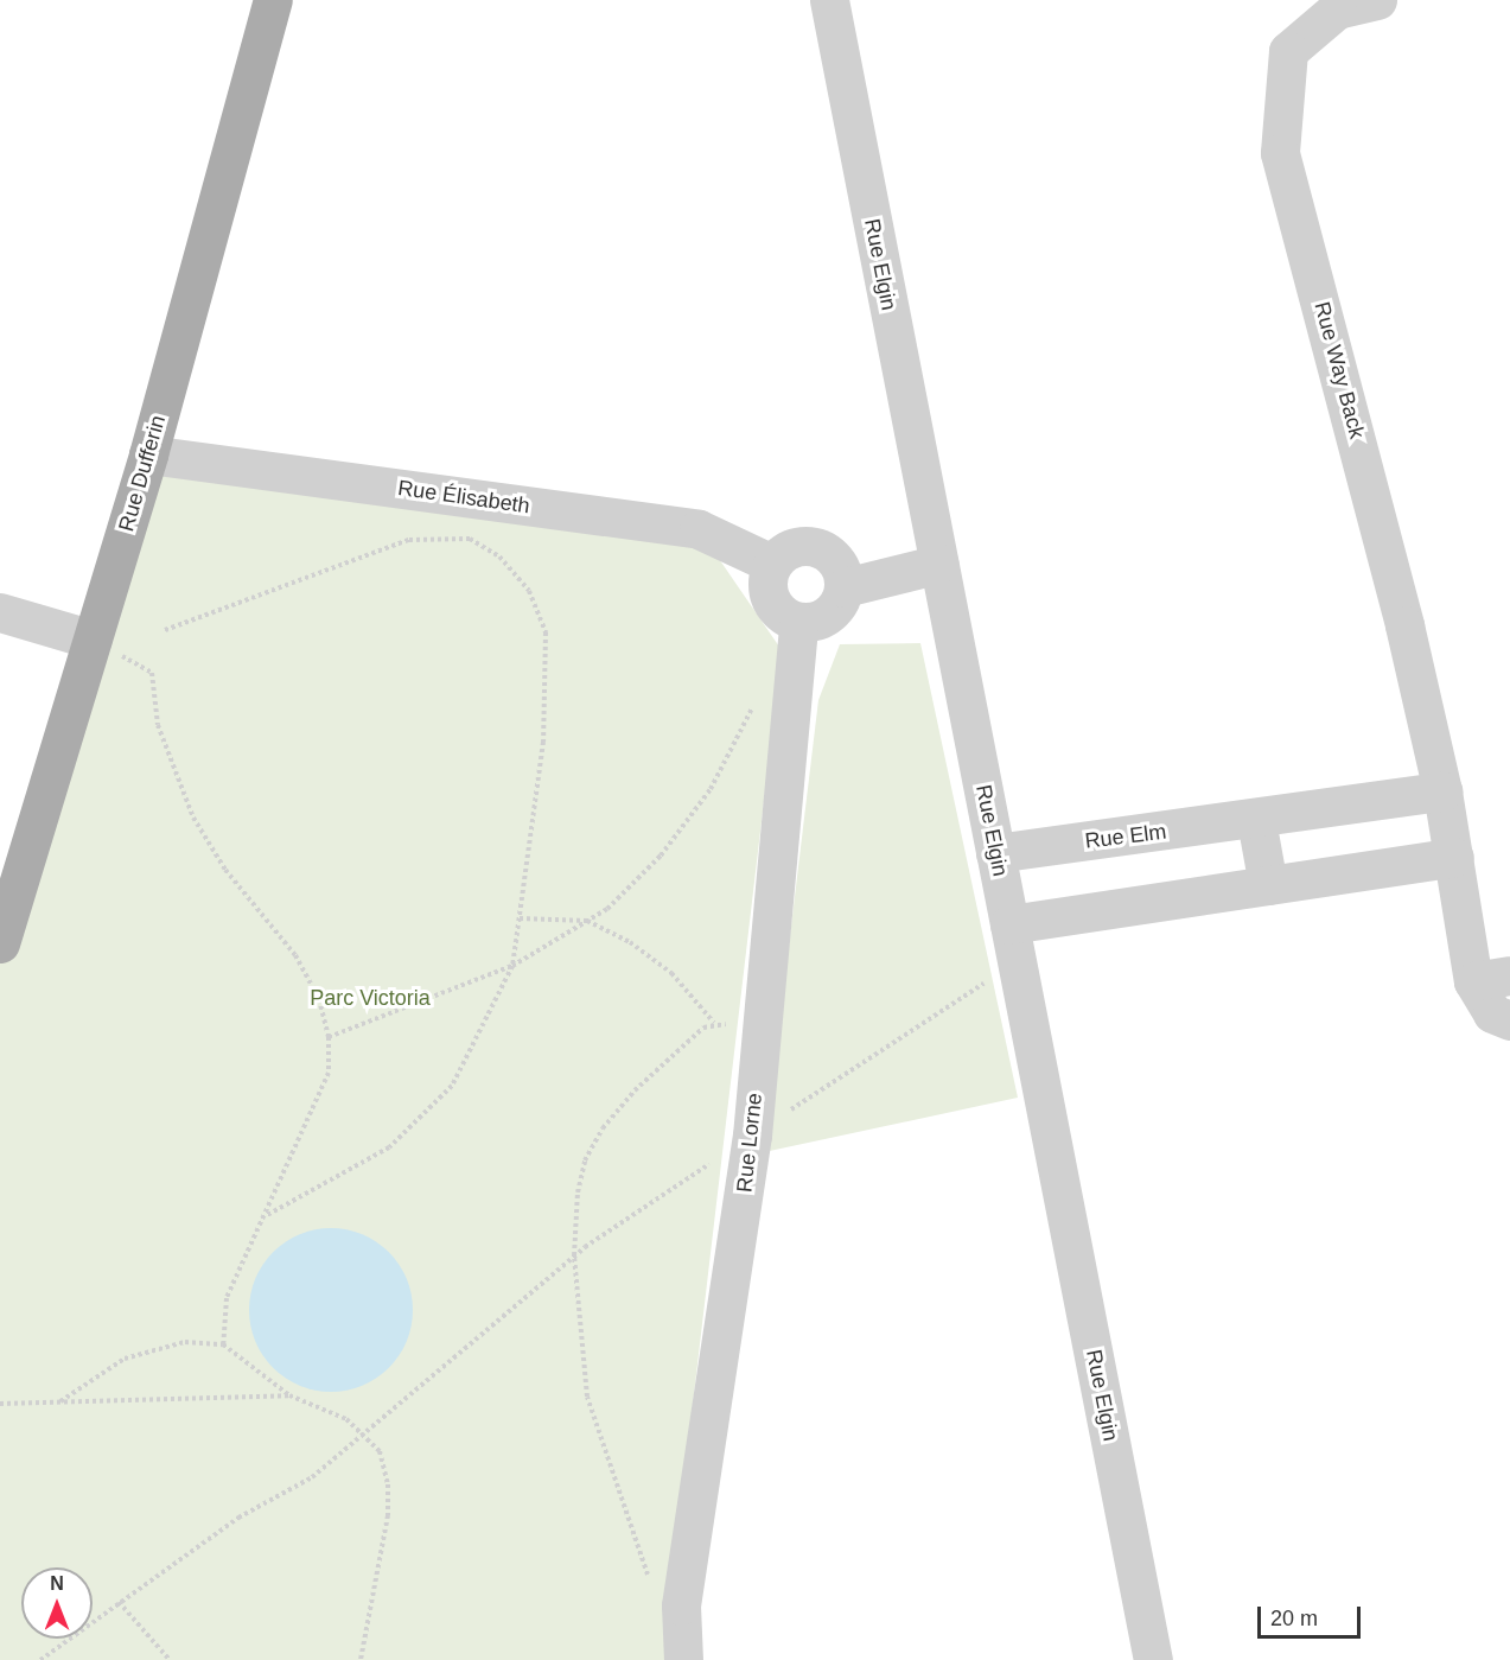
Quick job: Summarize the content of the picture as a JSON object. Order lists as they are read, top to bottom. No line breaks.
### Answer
{"streets":{"main road":["Rue Dufferin"],"street":["Rue Elgin","Rue Way Back","Rue Élisabeth","Rue Elm","Rue Lorne"]},"crossings":[["Rue Elgin","Rue Elm"],["Rue Way Back","Rue Elm"],["Rue Dufferin","Rue Élisabeth"],["Rue Élisabeth","Rue Lorne"]],"parks":["Parc Victoria"],"scale_bar":"20 m","north":"top"}
